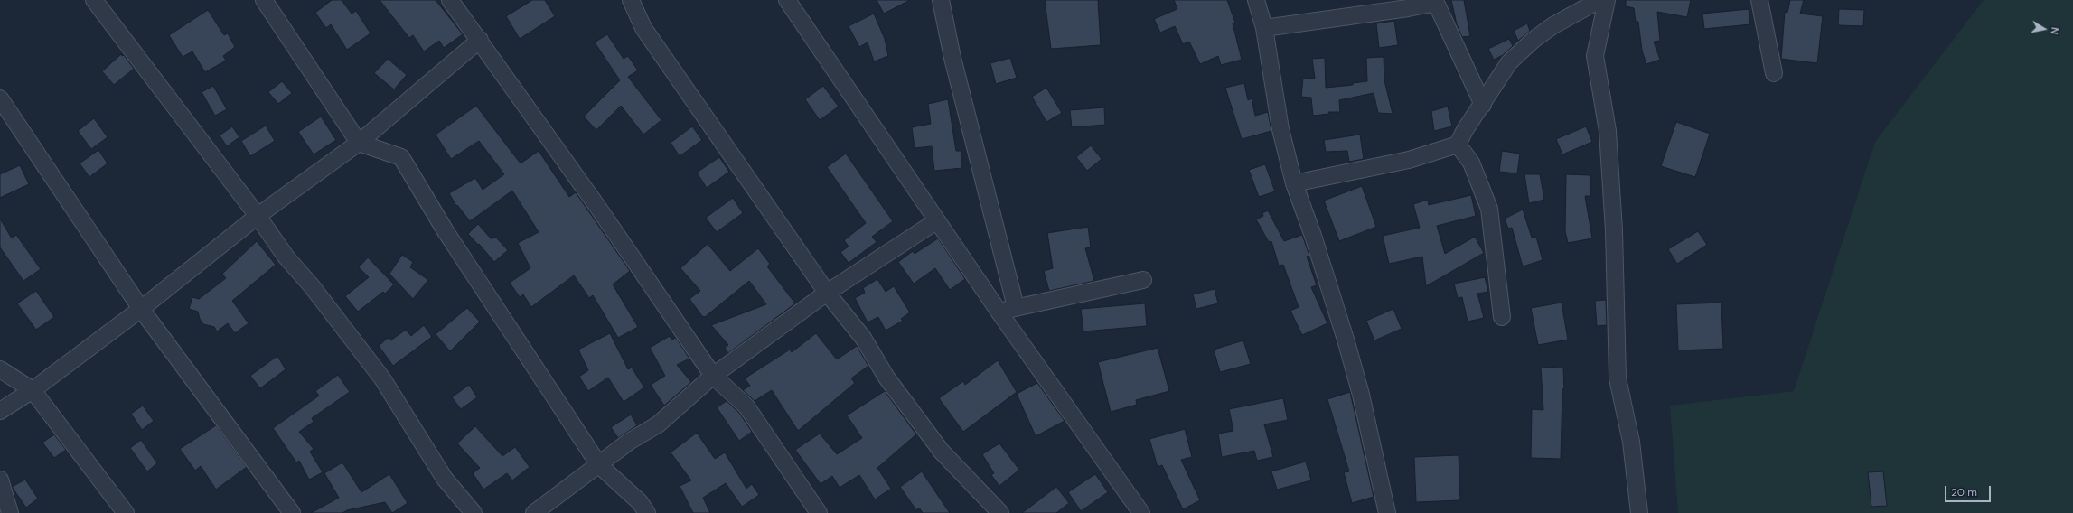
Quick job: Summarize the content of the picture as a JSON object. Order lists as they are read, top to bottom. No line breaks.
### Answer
{"scale_bar":"20 m","north":"right"}
